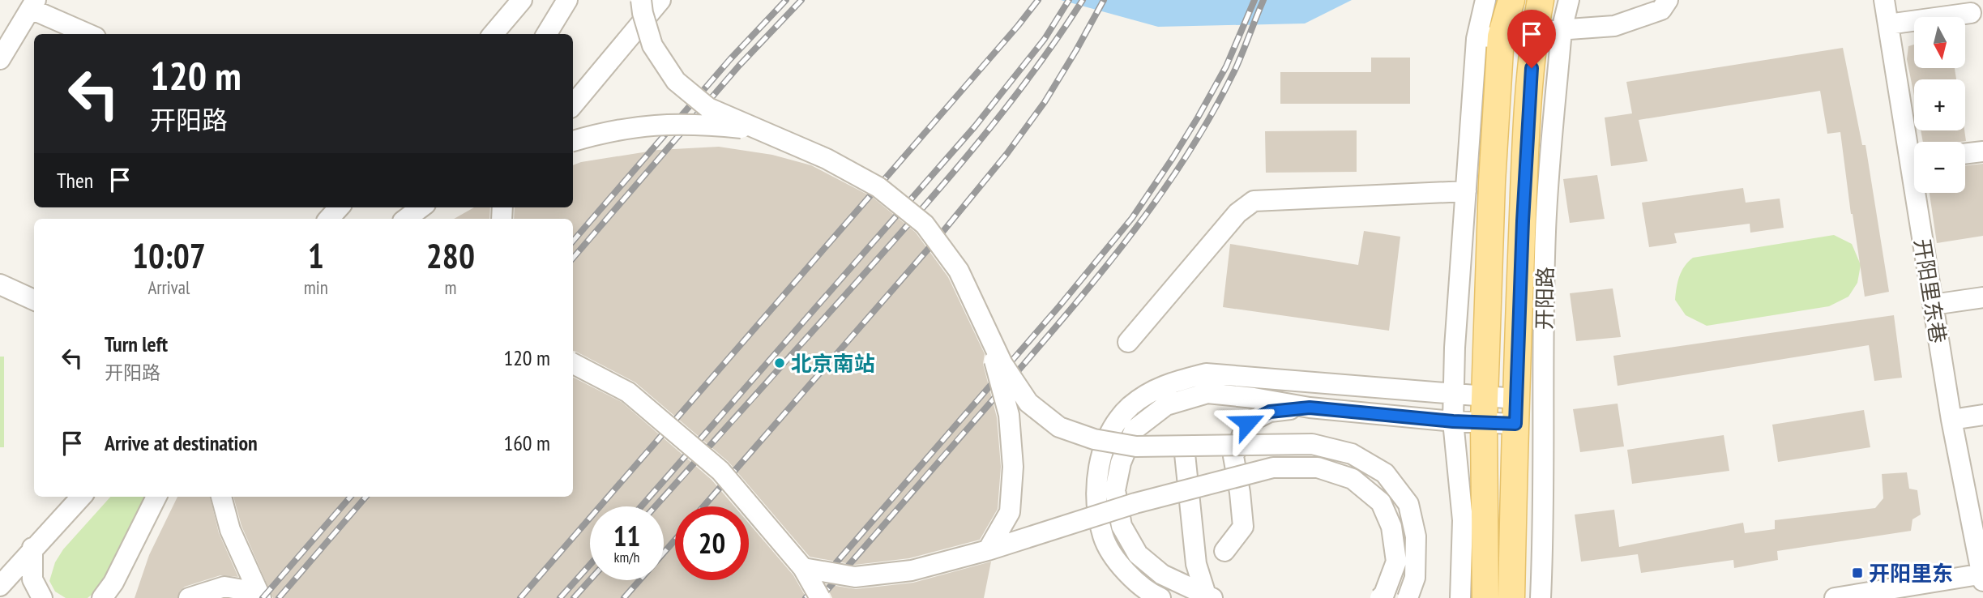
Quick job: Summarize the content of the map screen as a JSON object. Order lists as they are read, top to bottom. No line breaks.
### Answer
{"streets":{"main road":["开阳路"],"street":["开阳里东巷"]},"places":{"other":["北京南站"],"transit":["开阳里东"]},"north":"bottom","page":{"map_buttons":["+","−"],"turn":["120 m","开阳路"],"then":"Then","eta":["10:07","Arrival","1","min","280","m"],"list":[{"name":"Turn left","note":"开阳路","value":"120 m"},{"name":"Arrive at destination","value":"160 m"}],"speed":"11 km/h","limit":"20"}}
